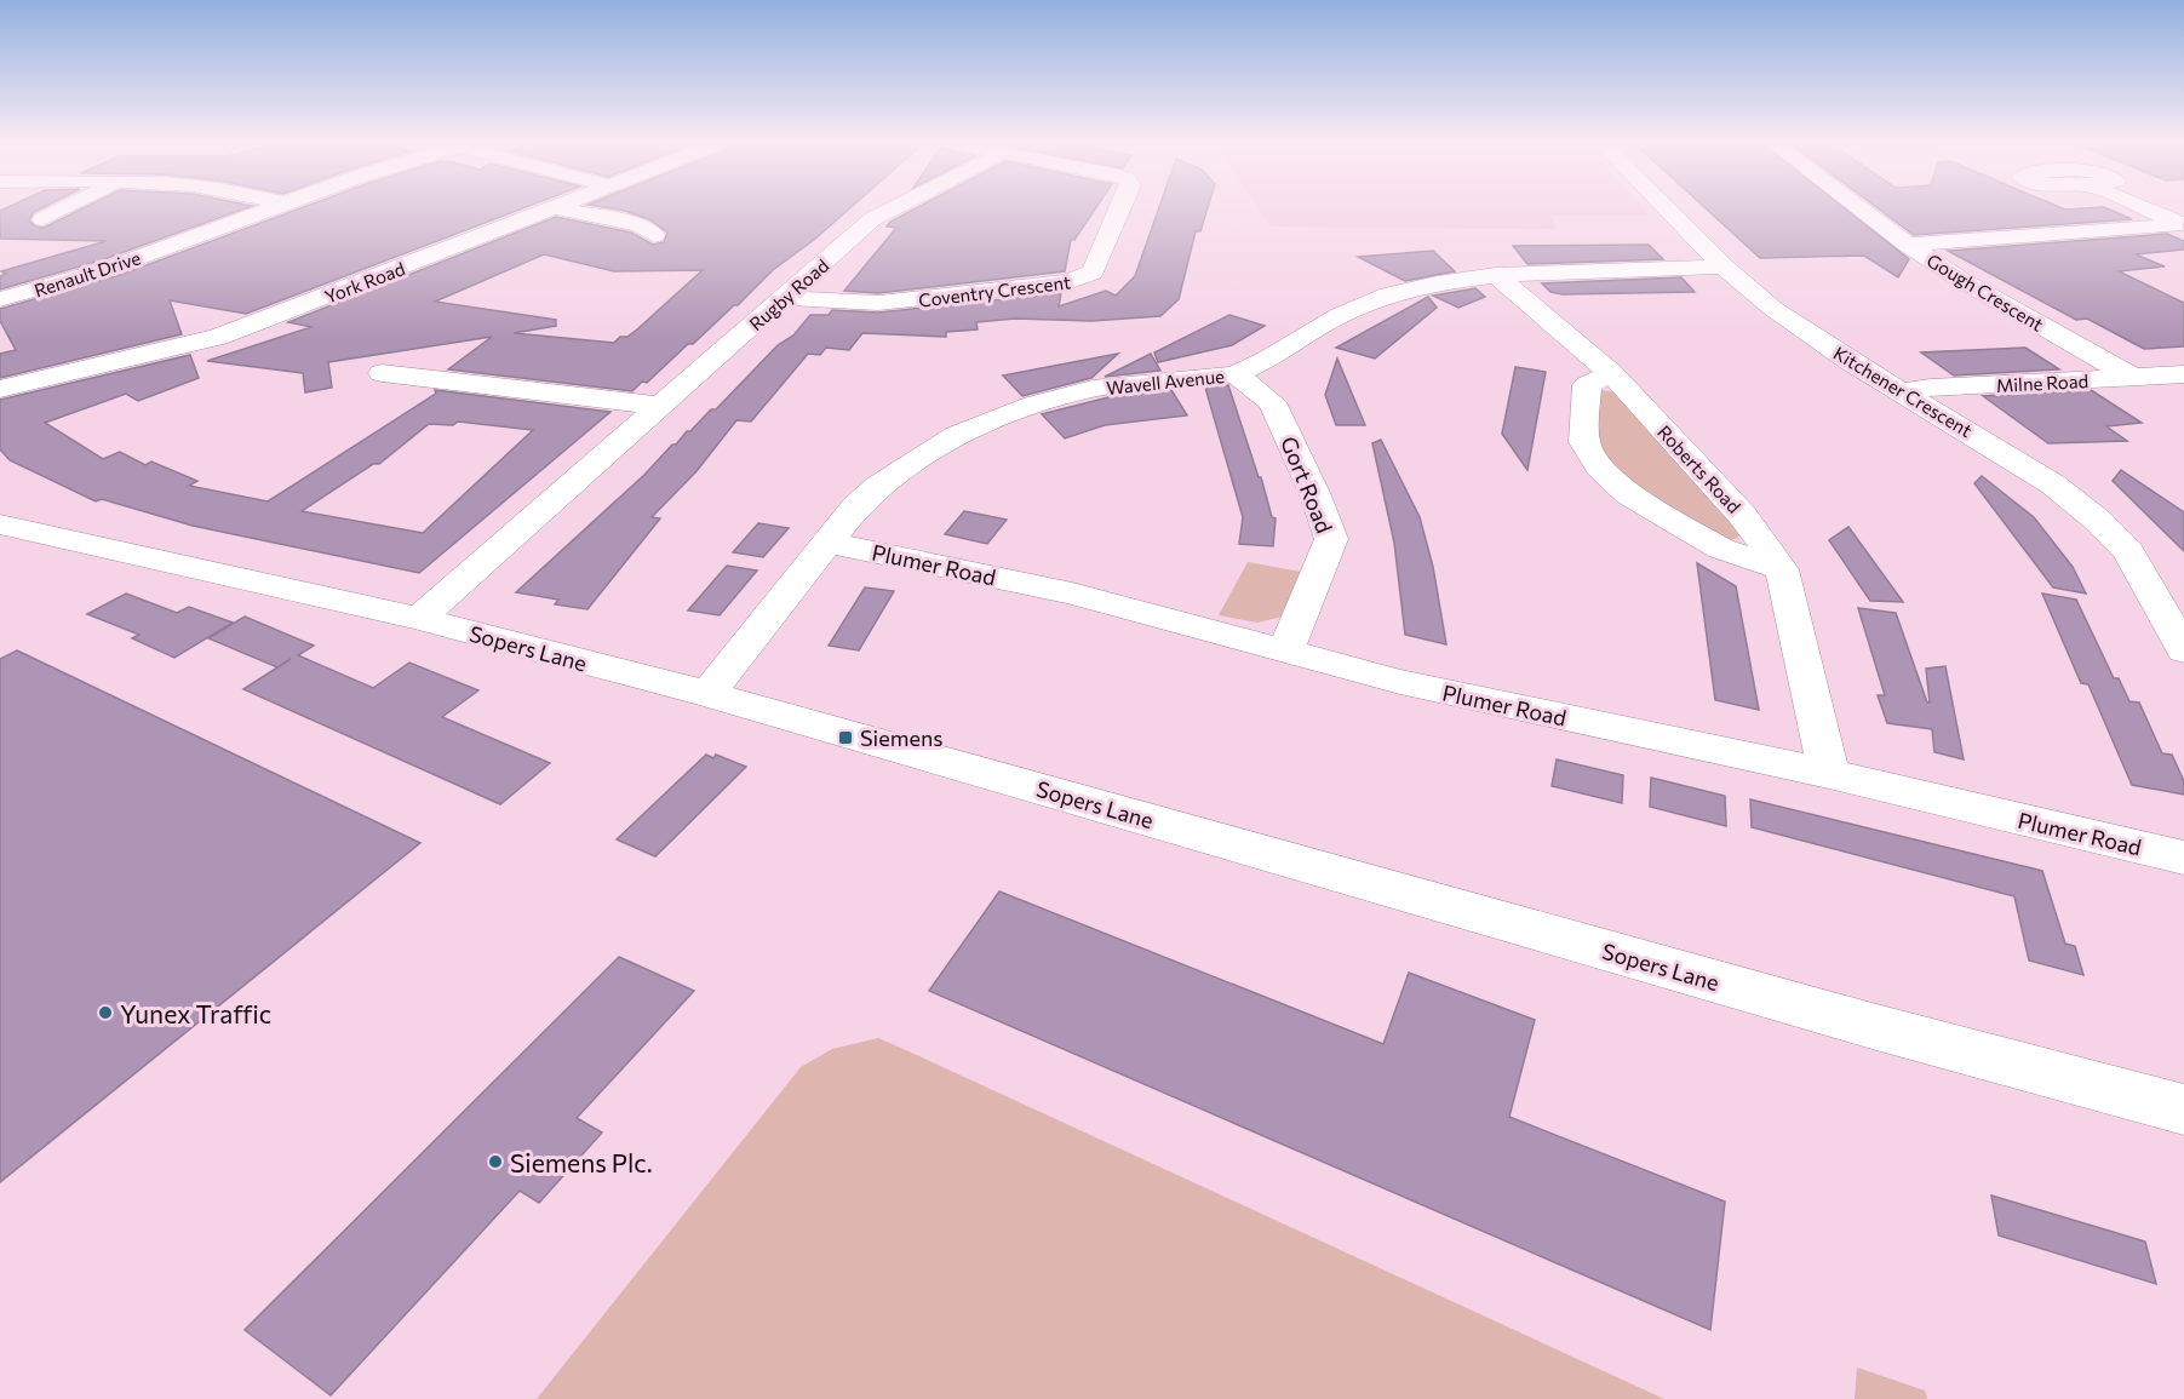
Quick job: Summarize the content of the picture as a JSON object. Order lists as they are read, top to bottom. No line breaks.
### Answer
{"streets":{"street":["Renault Drive","York Road","Coventry Crescent","Gough Crescent","Rugby Road","Wavell Avenue","Milne Road","Kitchener Crescent","Roberts Road","Gort Road","Plumer Road","Sopers Lane"]},"crossings":[["Coventry Crescent","Rugby Road"],["Gough Crescent","Milne Road"],["Rugby Road","Sopers Lane"],["Wavell Avenue","Kitchener Crescent"],["Wavell Avenue","Roberts Road"],["Wavell Avenue","Gort Road"],["Wavell Avenue","Plumer Road"],["Wavell Avenue","Sopers Lane"],["Milne Road","Kitchener Crescent"],["Roberts Road","Plumer Road"],["Gort Road","Plumer Road"]],"places":{"transit":["Siemens"],"other":["Yunex Traffic","Siemens Plc."]}}
